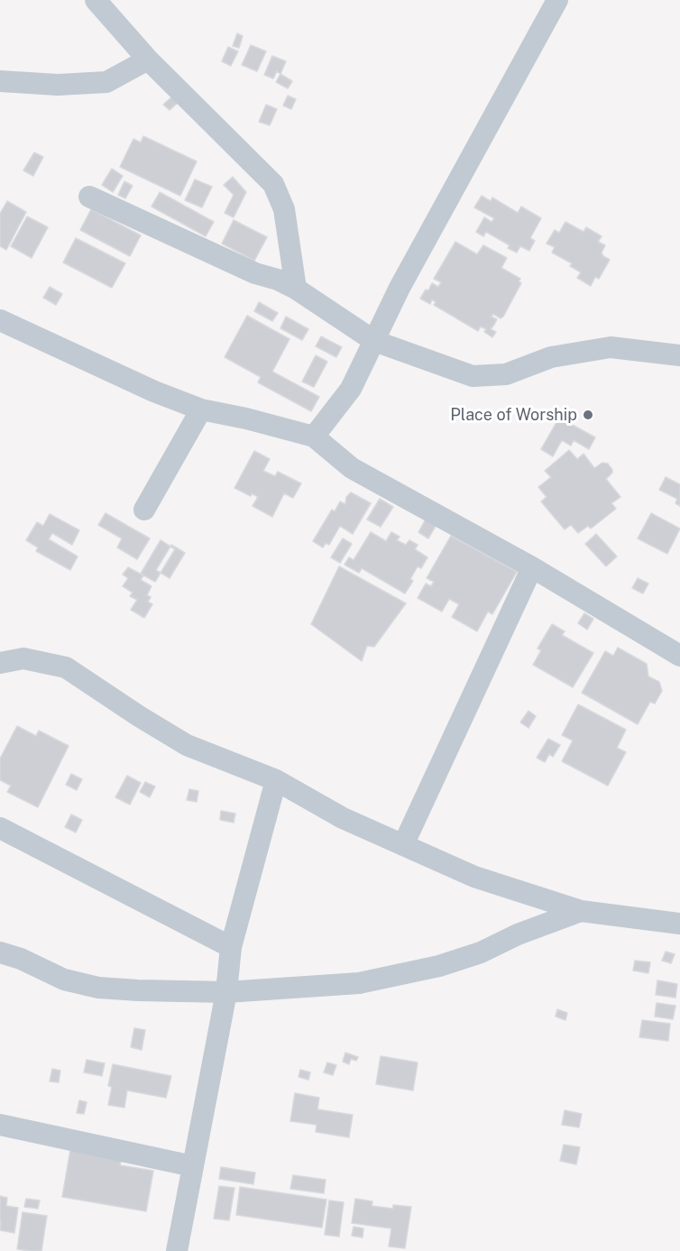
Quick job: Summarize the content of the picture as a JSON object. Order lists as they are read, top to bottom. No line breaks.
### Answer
{"places":["Place of Worship"]}
